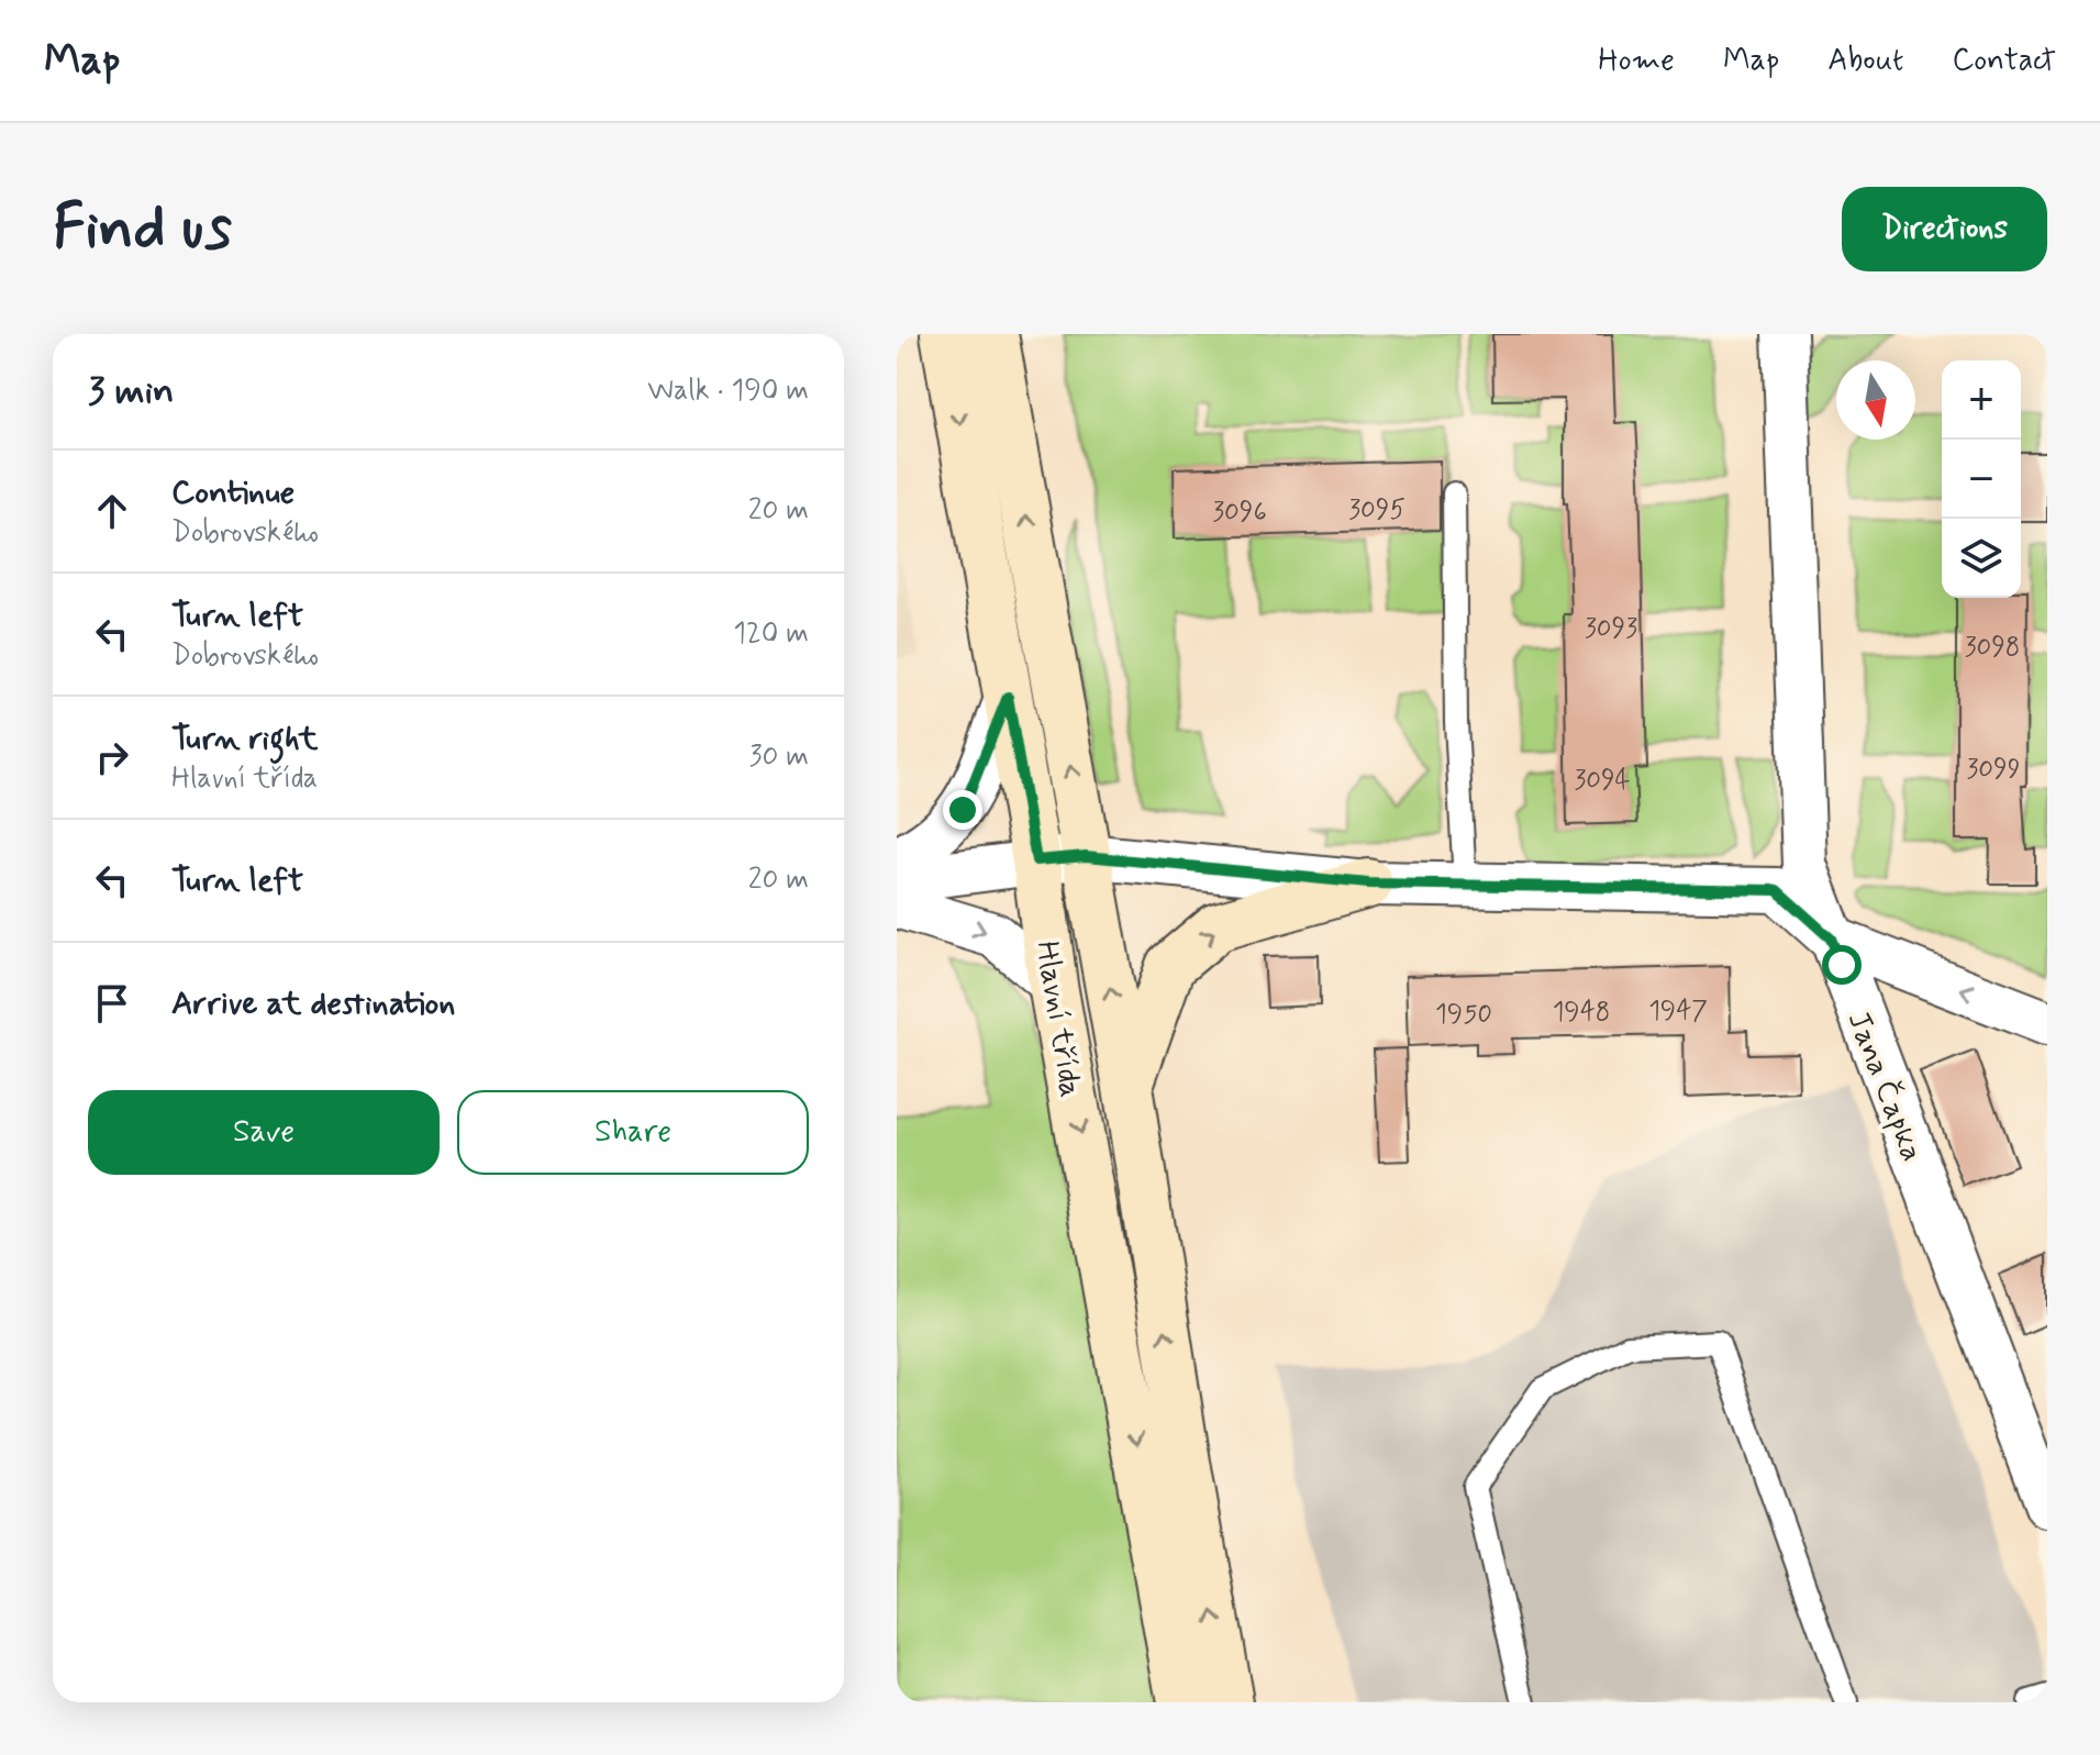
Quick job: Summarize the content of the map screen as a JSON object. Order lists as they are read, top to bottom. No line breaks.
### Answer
{"streets":{"main road":["Hlavní třída"],"street":["Jana Čapka"]},"house_numbers":["3095","3096","3093","3098","3099","3094","1947","1948","1950"],"north":"bottom","page":{"header":"Map","nav":["Home","Map","About","Contact"],"buttons":["Directions",["Save","Share"]],"title":"Find us","heading":["3 min","Walk · 190 m"],"map_buttons":["+","−"],"list":[["Continue","Dobrovského","20 m"],["Turn left","Dobrovského","120 m"],["Turn right","Hlavní třída","30 m"],["Turn left","20 m"],"Arrive at destination"]}}
